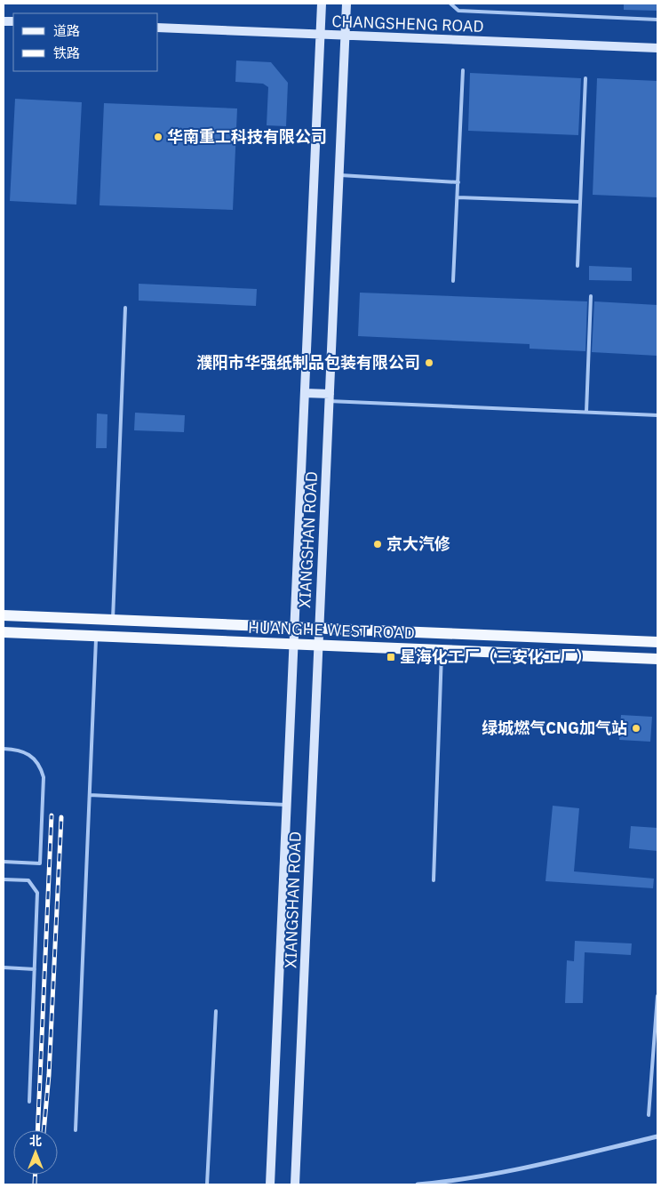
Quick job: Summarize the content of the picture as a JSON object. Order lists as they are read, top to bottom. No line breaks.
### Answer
{"streets":{"main road":["HUANGHE WEST ROAD"],"street":["CHANGSHENG ROAD","XIANGSHAN ROAD"]},"crossings":[["CHANGSHENG ROAD","XIANGSHAN ROAD"],["XIANGSHAN ROAD","HUANGHE WEST ROAD"]],"places":{"other":["华南重工科技有限公司","濮阳市华强纸制品包装有限公司","京大汽修","绿城燃气CNG加气站"],"transit":["星海化工厂（三安化工厂）"]},"legend":["道路","铁路"],"north":"top"}
